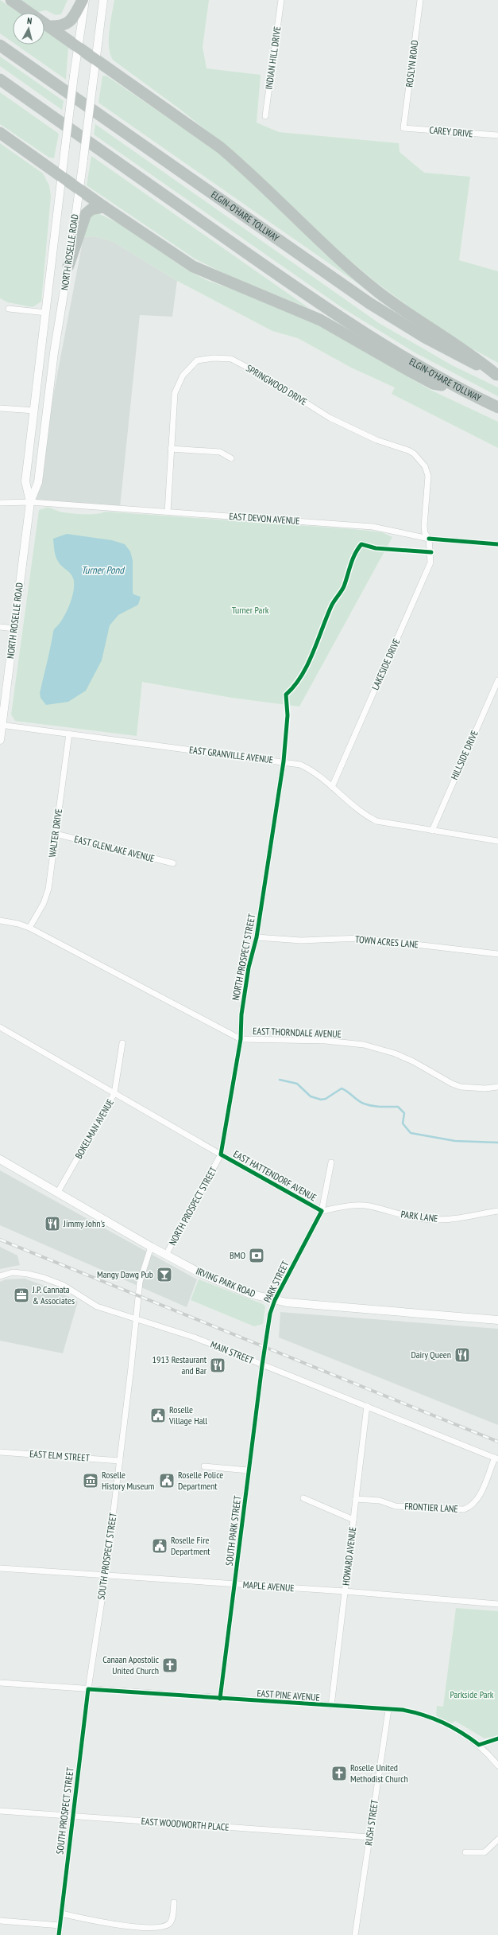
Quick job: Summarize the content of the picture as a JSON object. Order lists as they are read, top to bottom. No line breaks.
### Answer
{"streets":{"highway":["ELGIN-O'HARE TOLLWAY"],"main road":["NORTH ROSELLE ROAD","IRVING PARK ROAD"],"street":["INDIAN HILL DRIVE","ROSLYN ROAD","CAREY DRIVE","SPRINGWOOD DRIVE","EAST DEVON AVENUE","LAKESIDE DRIVE","EAST GRANVILLE AVENUE","HILLSIDE DRIVE","WALTER DRIVE","EAST GLENLAKE AVENUE","TOWN ACRES LANE","NORTH PROSPECT STREET","EAST THORNDALE AVENUE","BOKELMAN AVENUE","EAST HATTENDORF AVENUE","PARK LANE","PARK STREET","MAIN STREET","EAST ELM STREET","FRONTIER LANE","SOUTH PARK STREET","SOUTH PROSPECT STREET","HOWARD AVENUE","MAPLE AVENUE","EAST PINE AVENUE","RUSH STREET","EAST WOODWORTH PLACE"]},"crossings":[["ROSLYN ROAD","CAREY DRIVE"],["NORTH ROSELLE ROAD","EAST DEVON AVENUE"],["NORTH ROSELLE ROAD","EAST GRANVILLE AVENUE"],["SPRINGWOOD DRIVE","EAST DEVON AVENUE"],["SPRINGWOOD DRIVE","LAKESIDE DRIVE"],["EAST DEVON AVENUE","LAKESIDE DRIVE"],["LAKESIDE DRIVE","EAST GRANVILLE AVENUE"],["EAST GRANVILLE AVENUE","HILLSIDE DRIVE"],["EAST GRANVILLE AVENUE","WALTER DRIVE"],["EAST GRANVILLE AVENUE","NORTH PROSPECT STREET"],["WALTER DRIVE","EAST GLENLAKE AVENUE"],["WALTER DRIVE","EAST THORNDALE AVENUE"],["TOWN ACRES LANE","NORTH PROSPECT STREET"],["NORTH PROSPECT STREET","EAST THORNDALE AVENUE"],["NORTH PROSPECT STREET","EAST HATTENDORF AVENUE"],["NORTH PROSPECT STREET","IRVING PARK ROAD"],["BOKELMAN AVENUE","EAST HATTENDORF AVENUE"],["BOKELMAN AVENUE","IRVING PARK ROAD"],["EAST HATTENDORF AVENUE","PARK LANE"],["EAST HATTENDORF AVENUE","PARK STREET"],["PARK LANE","PARK STREET"],["PARK STREET","IRVING PARK ROAD"],["PARK STREET","MAIN STREET"],["PARK STREET","SOUTH PARK STREET"],["IRVING PARK ROAD","SOUTH PROSPECT STREET"],["MAIN STREET","FRONTIER LANE"],["MAIN STREET","SOUTH PARK STREET"],["MAIN STREET","SOUTH PROSPECT STREET"],["MAIN STREET","HOWARD AVENUE"],["EAST ELM STREET","SOUTH PROSPECT STREET"],["FRONTIER LANE","HOWARD AVENUE"],["SOUTH PARK STREET","MAPLE AVENUE"],["SOUTH PARK STREET","EAST PINE AVENUE"],["SOUTH PROSPECT STREET","MAPLE AVENUE"],["SOUTH PROSPECT STREET","EAST PINE AVENUE"],["SOUTH PROSPECT STREET","EAST WOODWORTH PLACE"],["HOWARD AVENUE","MAPLE AVENUE"],["HOWARD AVENUE","EAST PINE AVENUE"],["EAST PINE AVENUE","RUSH STREET"],["RUSH STREET","EAST WOODWORTH PLACE"]],"water":["Turner Pond"],"parks":["Turner Park","Parkside Park"],"places":{"restaurant":["Jimmy John's","Dairy Queen","1913 Restaurant and Bar"],"bank":["BMO"],"bar":["Mangy Dawg Pub"],"office":["J.P. Cannata & Associates"],"public building":["Roselle Village Hall","Roselle Police Department","Roselle Fire Department"],"museum":["Roselle History Museum"],"church":["Canaan Apostolic United Church","Roselle United Methodist Church"]},"north":"top"}
